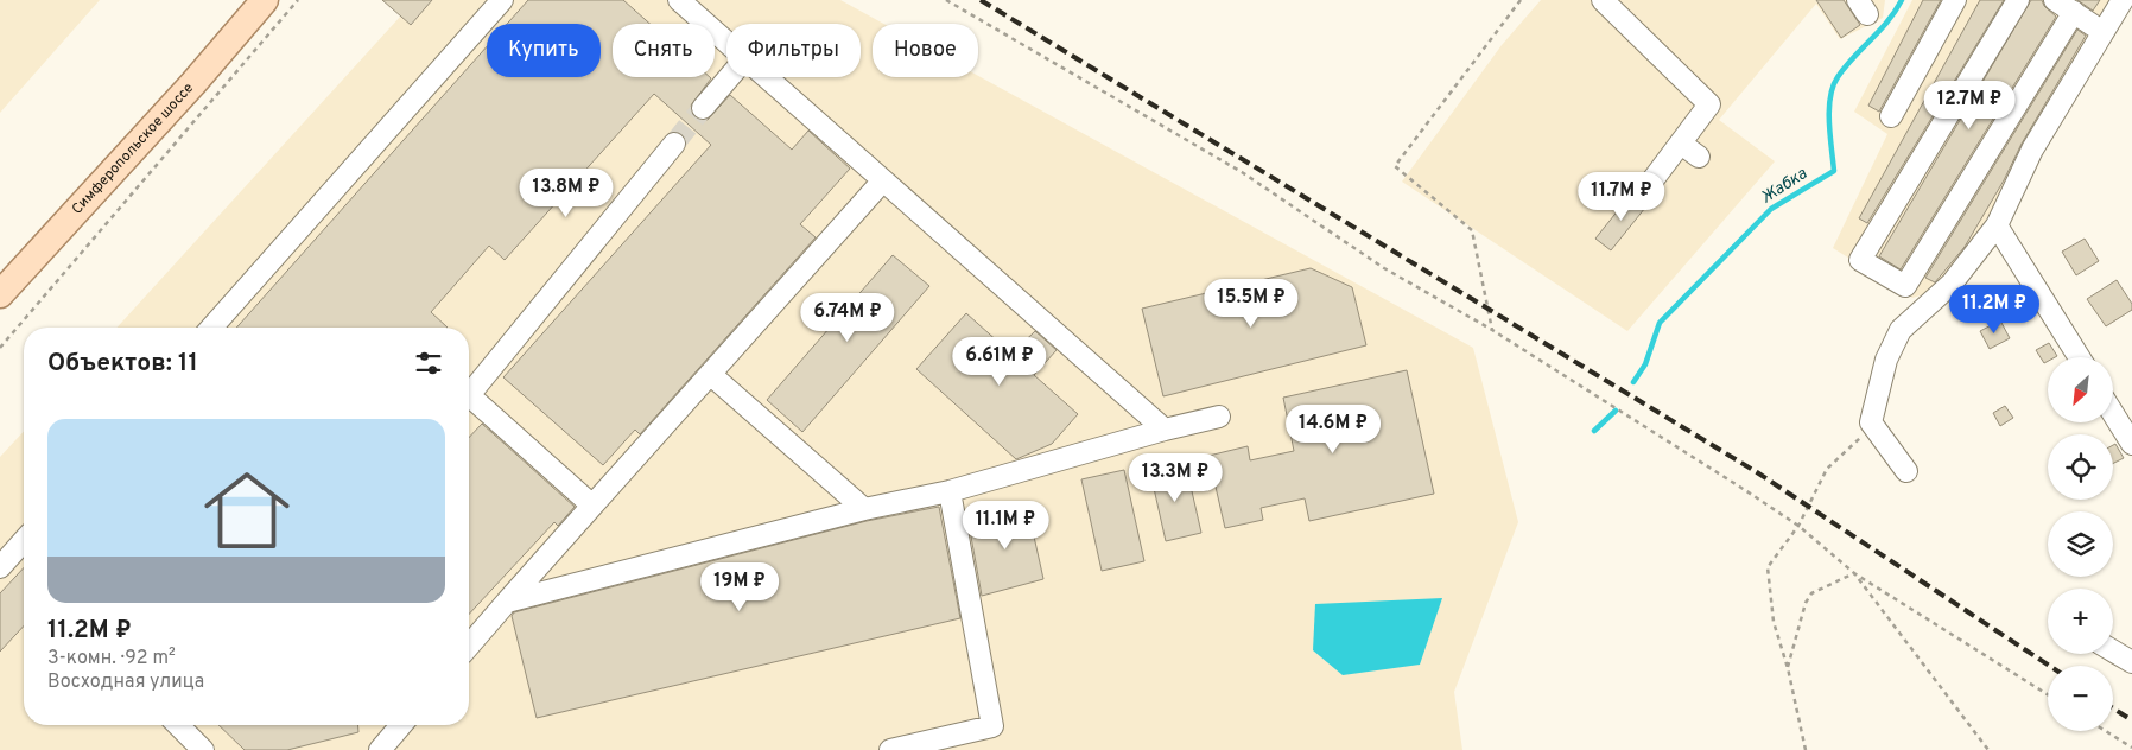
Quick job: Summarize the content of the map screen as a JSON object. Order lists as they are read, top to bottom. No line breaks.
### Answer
{"streets":{"main road":["Симферопольское шоссе"]},"water":["Жабка"],"north":"bottom left","page":{"chip":["Купить","Снять","Фильтры","Новое"],"price":["12.7M ₽","13.8M ₽","11.7M ₽","15.5M ₽","11.2M ₽","6.74M ₽","6.61M ₽","14.6M ₽","13.3M ₽","11.1M ₽","19M ₽"],"heading":"Объектов: 11","map_buttons":["+","−"],"list":[{"name":"11.2M ₽","note":"3-комн. · 92 m² · Восходная улица"}]}}
